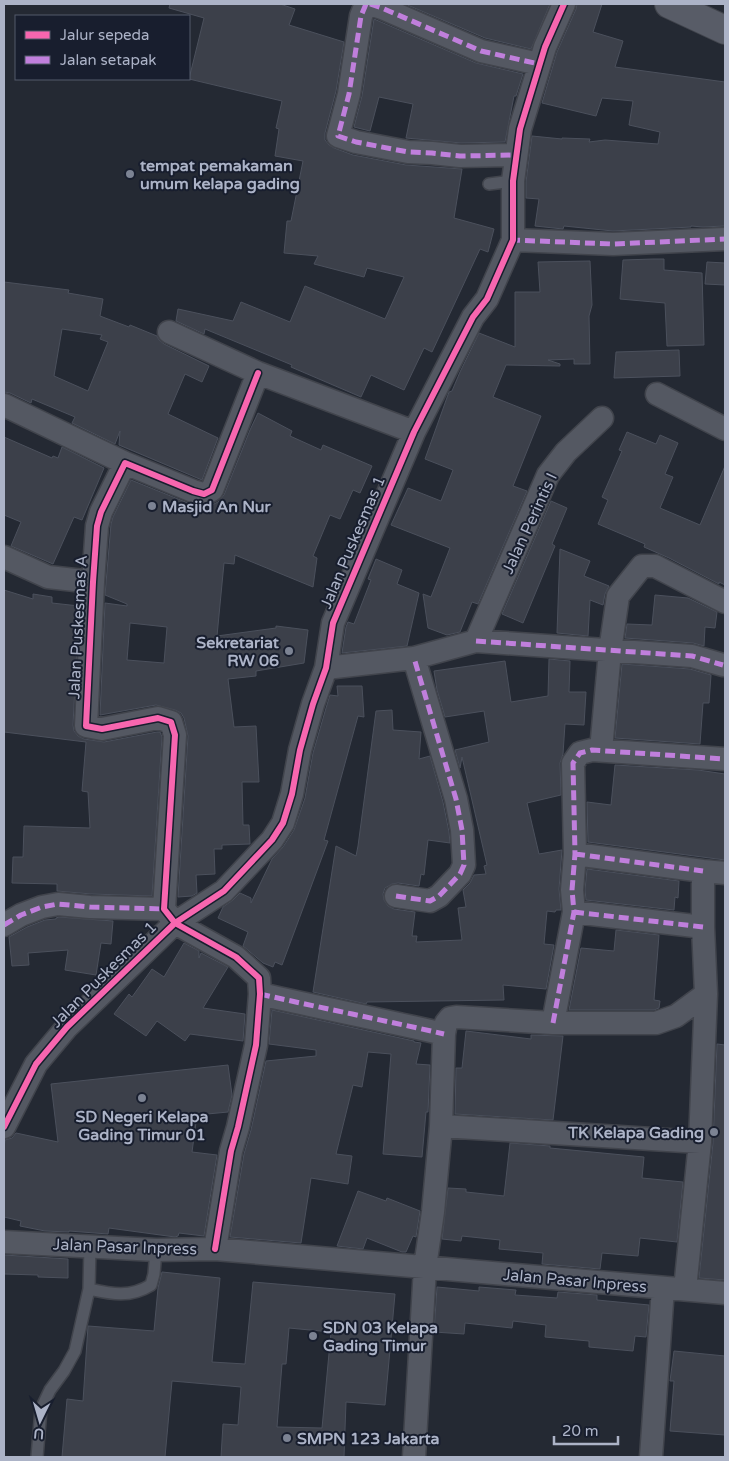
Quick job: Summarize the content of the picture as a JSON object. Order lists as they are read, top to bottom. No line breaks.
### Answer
{"streets":{"street":["Jalan Perintis I","Jalan Puskesmas 1","Jalan Puskesmas A","Jalan Pasar Inpress"]},"crossings":[["Jalan Puskesmas 1","Jalan Puskesmas A"]],"places":["tempat pemakaman umum kelapa gading","Masjid An Nur","Sekretariat RW 06","SD Negeri Kelapa Gading Timur 01","TK Kelapa Gading","SDN 03 Kelapa Gading Timur","SMPN 123 Jakarta"],"legend":["Jalur sepeda","Jalan setapak"],"scale_bar":"20 m","north":"bottom"}
